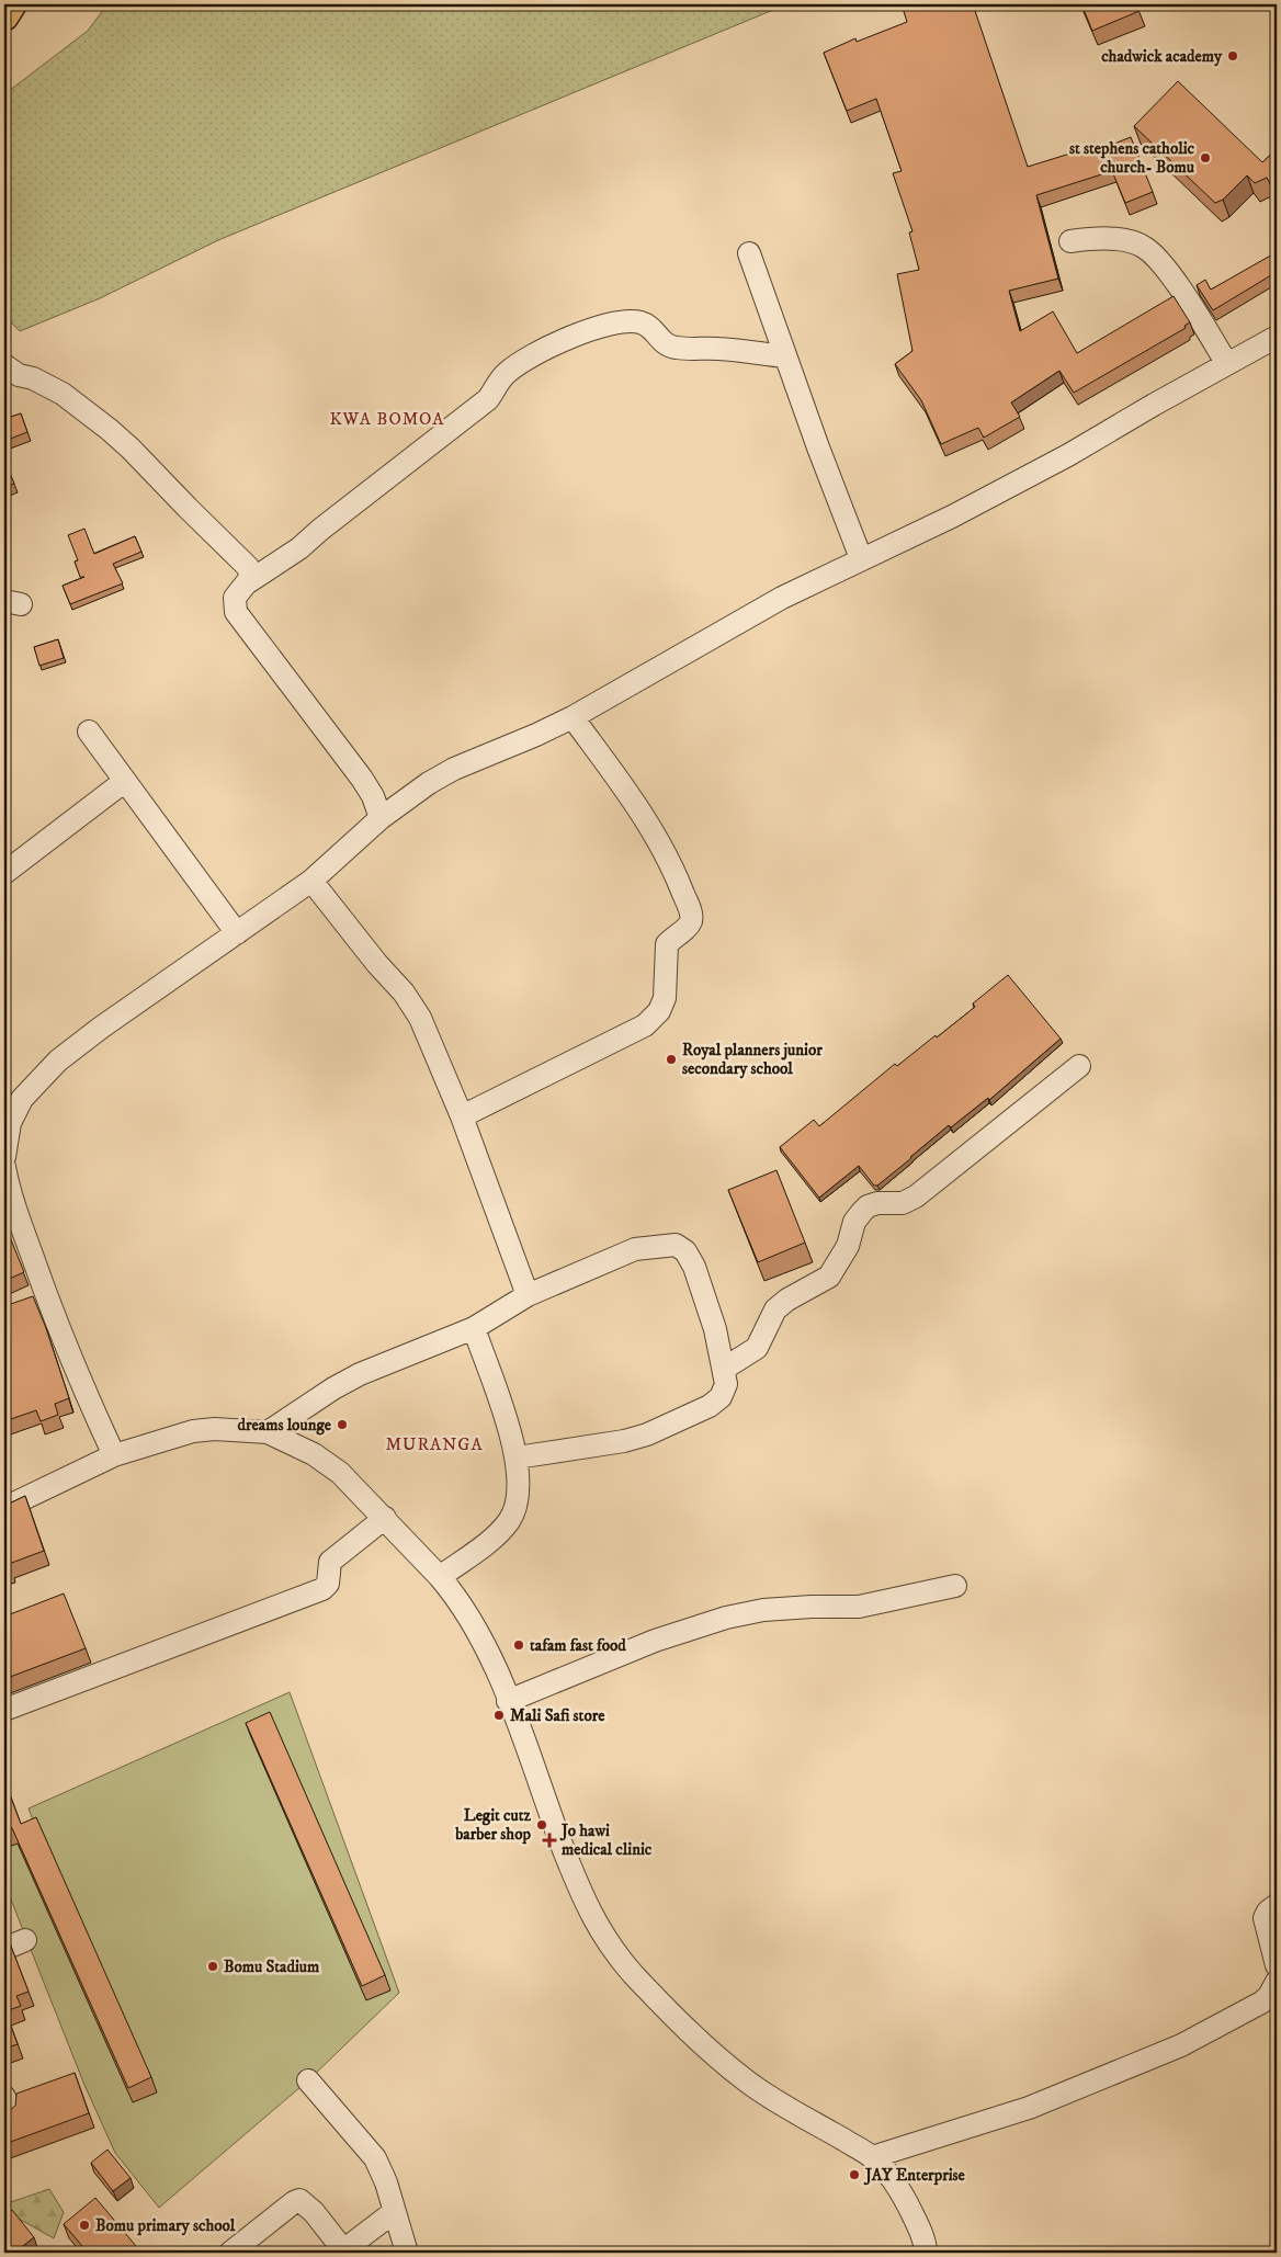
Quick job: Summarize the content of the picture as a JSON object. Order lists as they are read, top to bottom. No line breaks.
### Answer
{"districts":["KWA BOMOA","MURANGA"],"places":{"other":["chadwick academy","st stephens catholic church- Bomu","Royal planners junior secondary school","dreams lounge","tafam fast food","Mali Safi store","Legit cutz barber shop","Bomu Stadium","JAY Enterprise","Bomu primary school"],"health":["Jo hawi medical clinic"]}}
